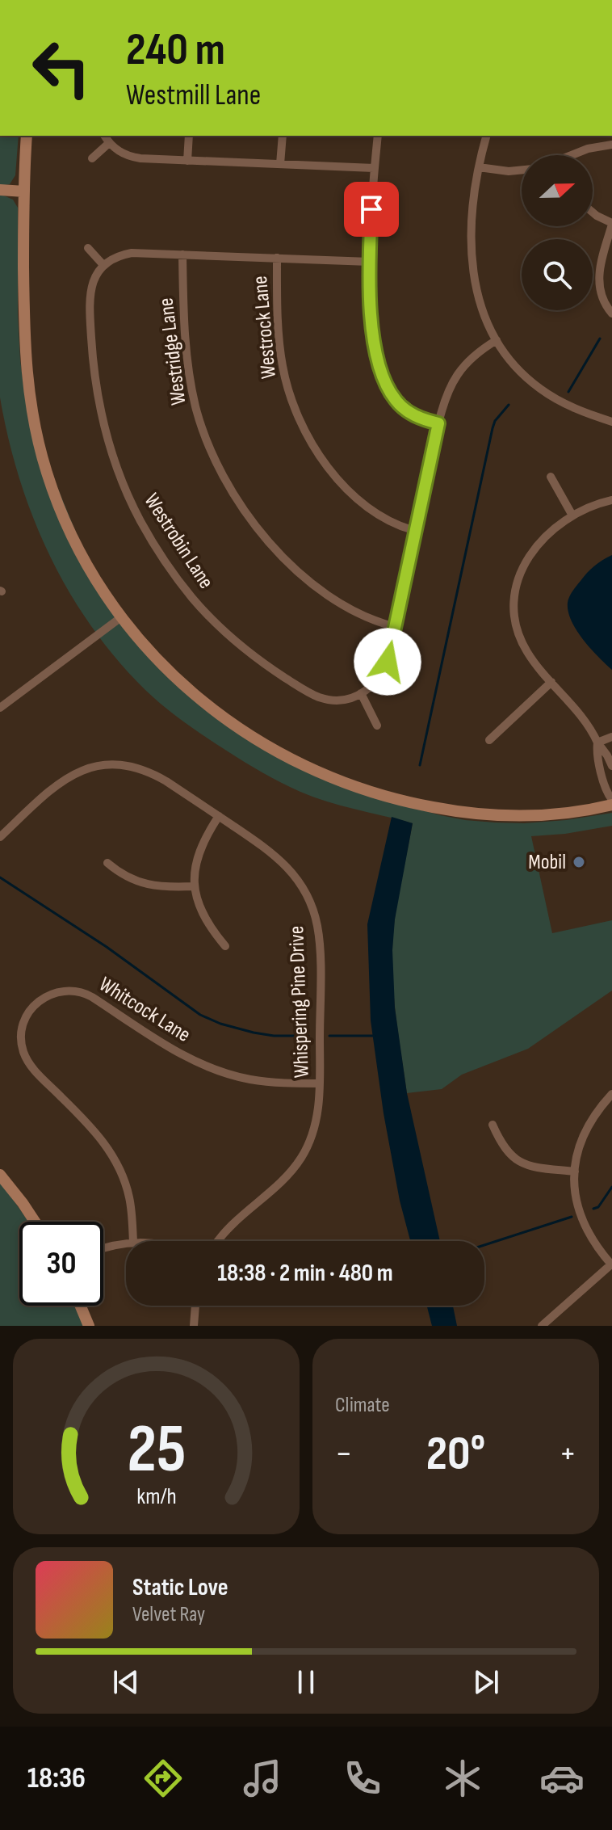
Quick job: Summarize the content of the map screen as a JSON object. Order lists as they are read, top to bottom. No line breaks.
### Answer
{"streets":{"street":["Westrock Lane","Westridge Lane","Westrobin Lane","Whispering Pine Drive","Whitcock Lane"]},"crossings":[["Whispering Pine Drive","Whitcock Lane"]],"places":["Mobil"],"north":"right","page":{"turn":["240 m","Westmill Lane"],"limit":"30","trip":"18:38 · 2 min · 480 m","tile":"Climate","heat":["−","20°","+"],"song":["Static Love","Velvet Ray"],"tabs":"18:36","gauge":["25","km/h"]}}
